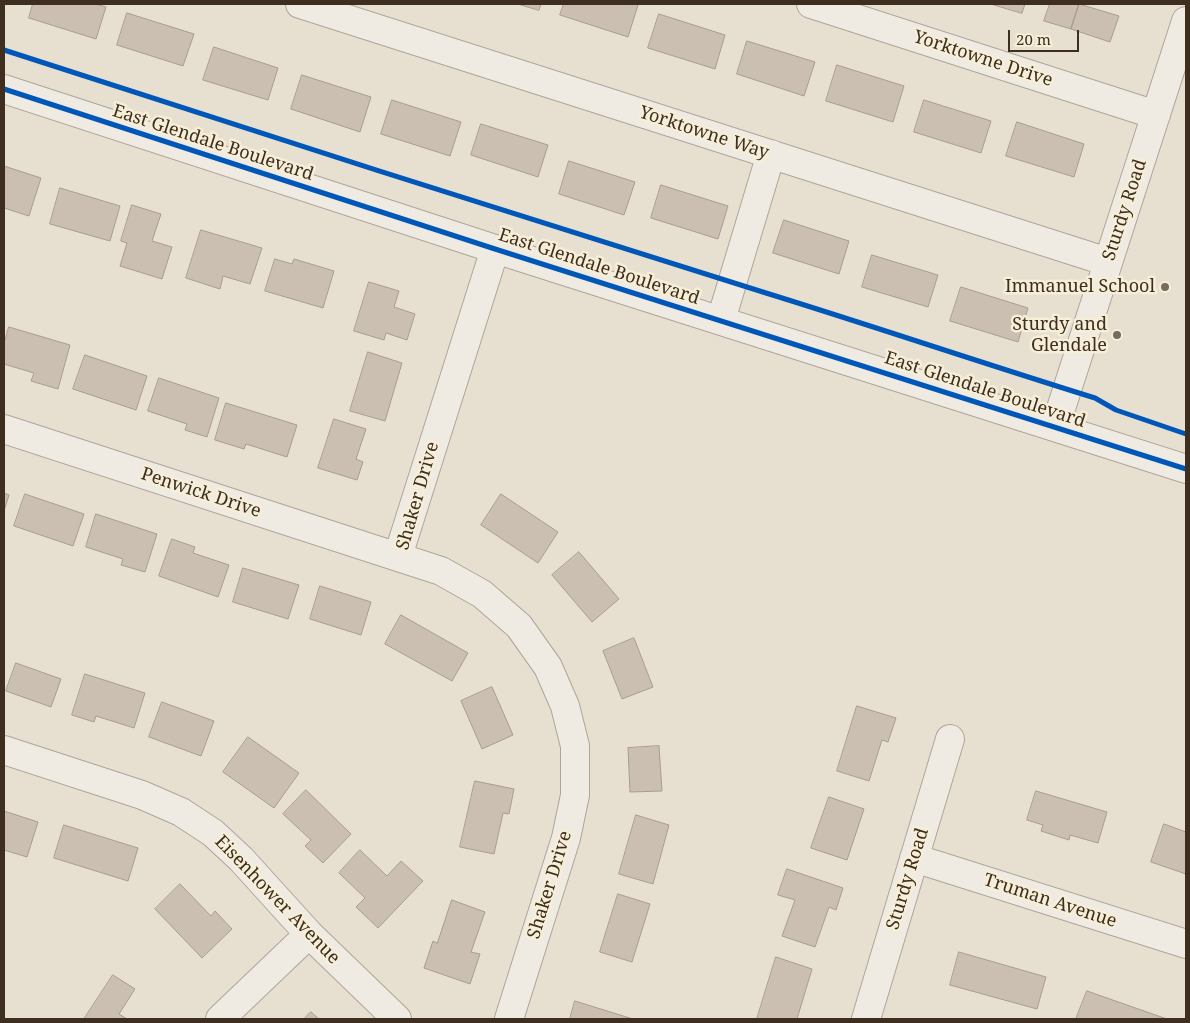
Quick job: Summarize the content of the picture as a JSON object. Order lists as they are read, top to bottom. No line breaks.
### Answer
{"streets":{"street":["Yorktowne Drive","Yorktowne Way","East Glendale Boulevard","Sturdy Road","Penwick Drive","Shaker Drive","Eisenhower Avenue","Truman Avenue"]},"crossings":[["Yorktowne Drive","Sturdy Road"],["Yorktowne Way","Sturdy Road"],["East Glendale Boulevard","Sturdy Road"],["East Glendale Boulevard","Shaker Drive"],["Sturdy Road","Truman Avenue"],["Penwick Drive","Shaker Drive"]],"places":["Immanuel School","Sturdy and Glendale"],"scale_bar":"20 m"}
